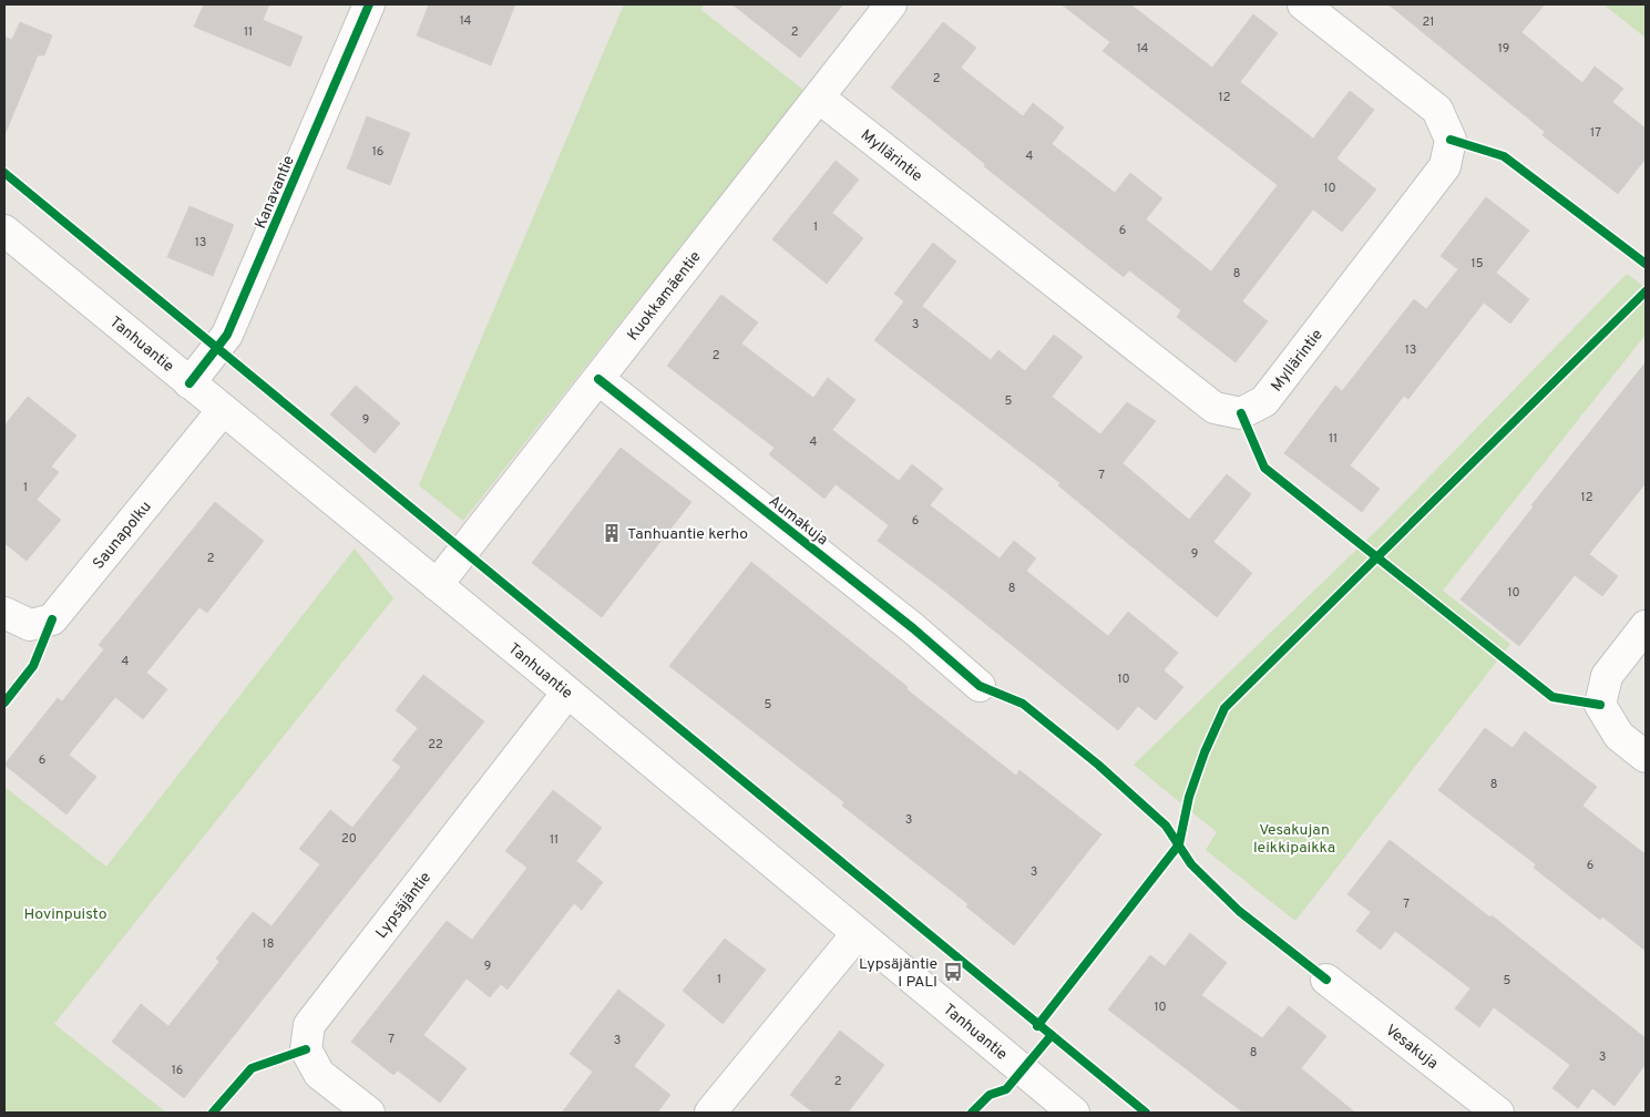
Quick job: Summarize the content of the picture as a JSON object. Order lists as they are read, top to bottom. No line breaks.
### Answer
{"streets":{"street":["Myllärintie","Kanavantie","Kuokkamäentie","Tanhuantie","Aumakuja","Saunapolku","Lypsäjäntie","Vesakuja"]},"crossings":[["Myllärintie","Kuokkamäentie"],["Kanavantie","Tanhuantie"],["Kuokkamäentie","Tanhuantie"],["Kuokkamäentie","Aumakuja"],["Tanhuantie","Saunapolku"],["Tanhuantie","Lypsäjäntie"]],"parks":["Vesakujan leikkipaikka","Hovinpuisto"],"places":{"building":["Tanhuantie kerho"],"bus stop":["Lypsäjäntie I PALI"]},"house_numbers":["14","21","11","2","14","19","2","12","17","16","4","10","1","6","13","15","8","3","13","2","5","9","11","4","7","1","12","6","9","2","8","10","4","10","5","22","6","8","3","20","11","6","3","7","18","9","1","5","10","7","3","8","3","16","2"]}
